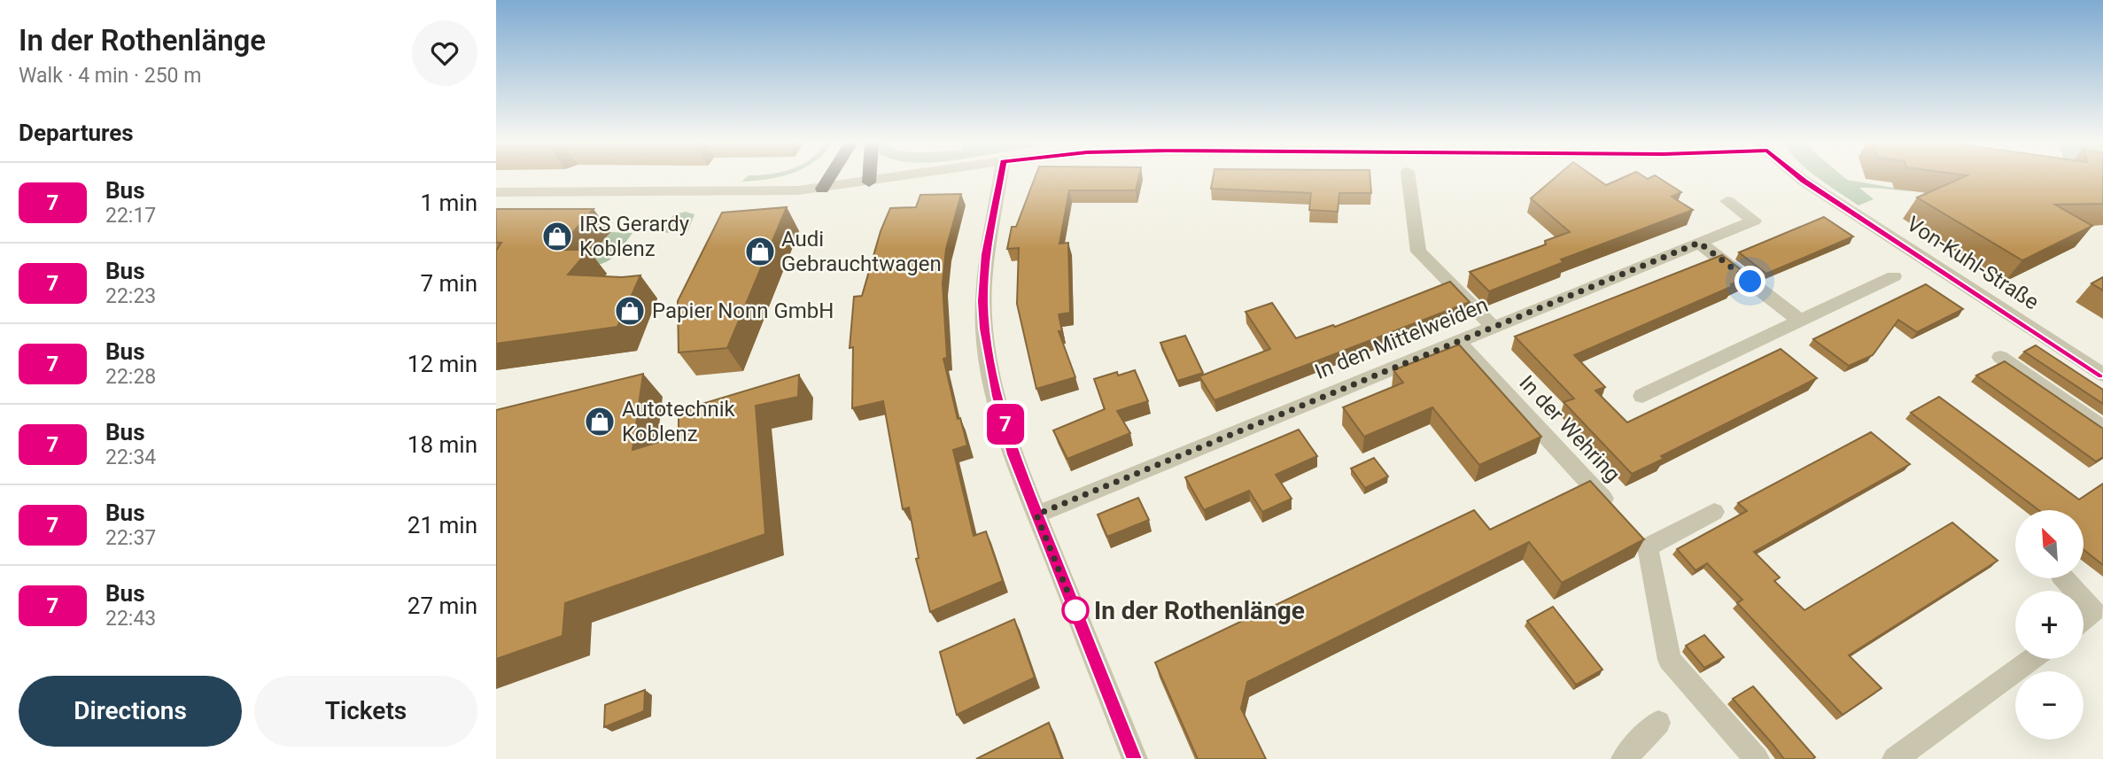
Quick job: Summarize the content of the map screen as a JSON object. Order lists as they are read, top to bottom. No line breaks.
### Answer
{"streets":{"street":["Von-Kuhl-Straße","In den Mittelweiden","In der Wehring"]},"crossings":[["In den Mittelweiden","In der Wehring"]],"places":{"shop":["IRS Gerardy Koblenz","Audi Gebrauchtwagen","Papier Nonn GmbH","Autotechnik Koblenz"],"other":["In der Rothenlänge"]},"lines":["bus line 7"],"north":"top left","page":{"heading":[["In der Rothenlänge","Walk · 4 min · 250 m"],"Departures"],"on_map":"7","list":[{"mark":"7","name":"Bus","note":"22:17","value":"1 min"},{"mark":"7","name":"Bus","note":"22:23","value":"7 min"},{"mark":"7","name":"Bus","note":"22:28","value":"12 min"},{"mark":"7","name":"Bus","note":"22:34","value":"18 min"},{"mark":"7","name":"Bus","note":"22:37","value":"21 min"},{"mark":"7","name":"Bus","note":"22:43","value":"27 min"}],"map_buttons":["+","−"],"buttons":["Directions","Tickets"]}}
